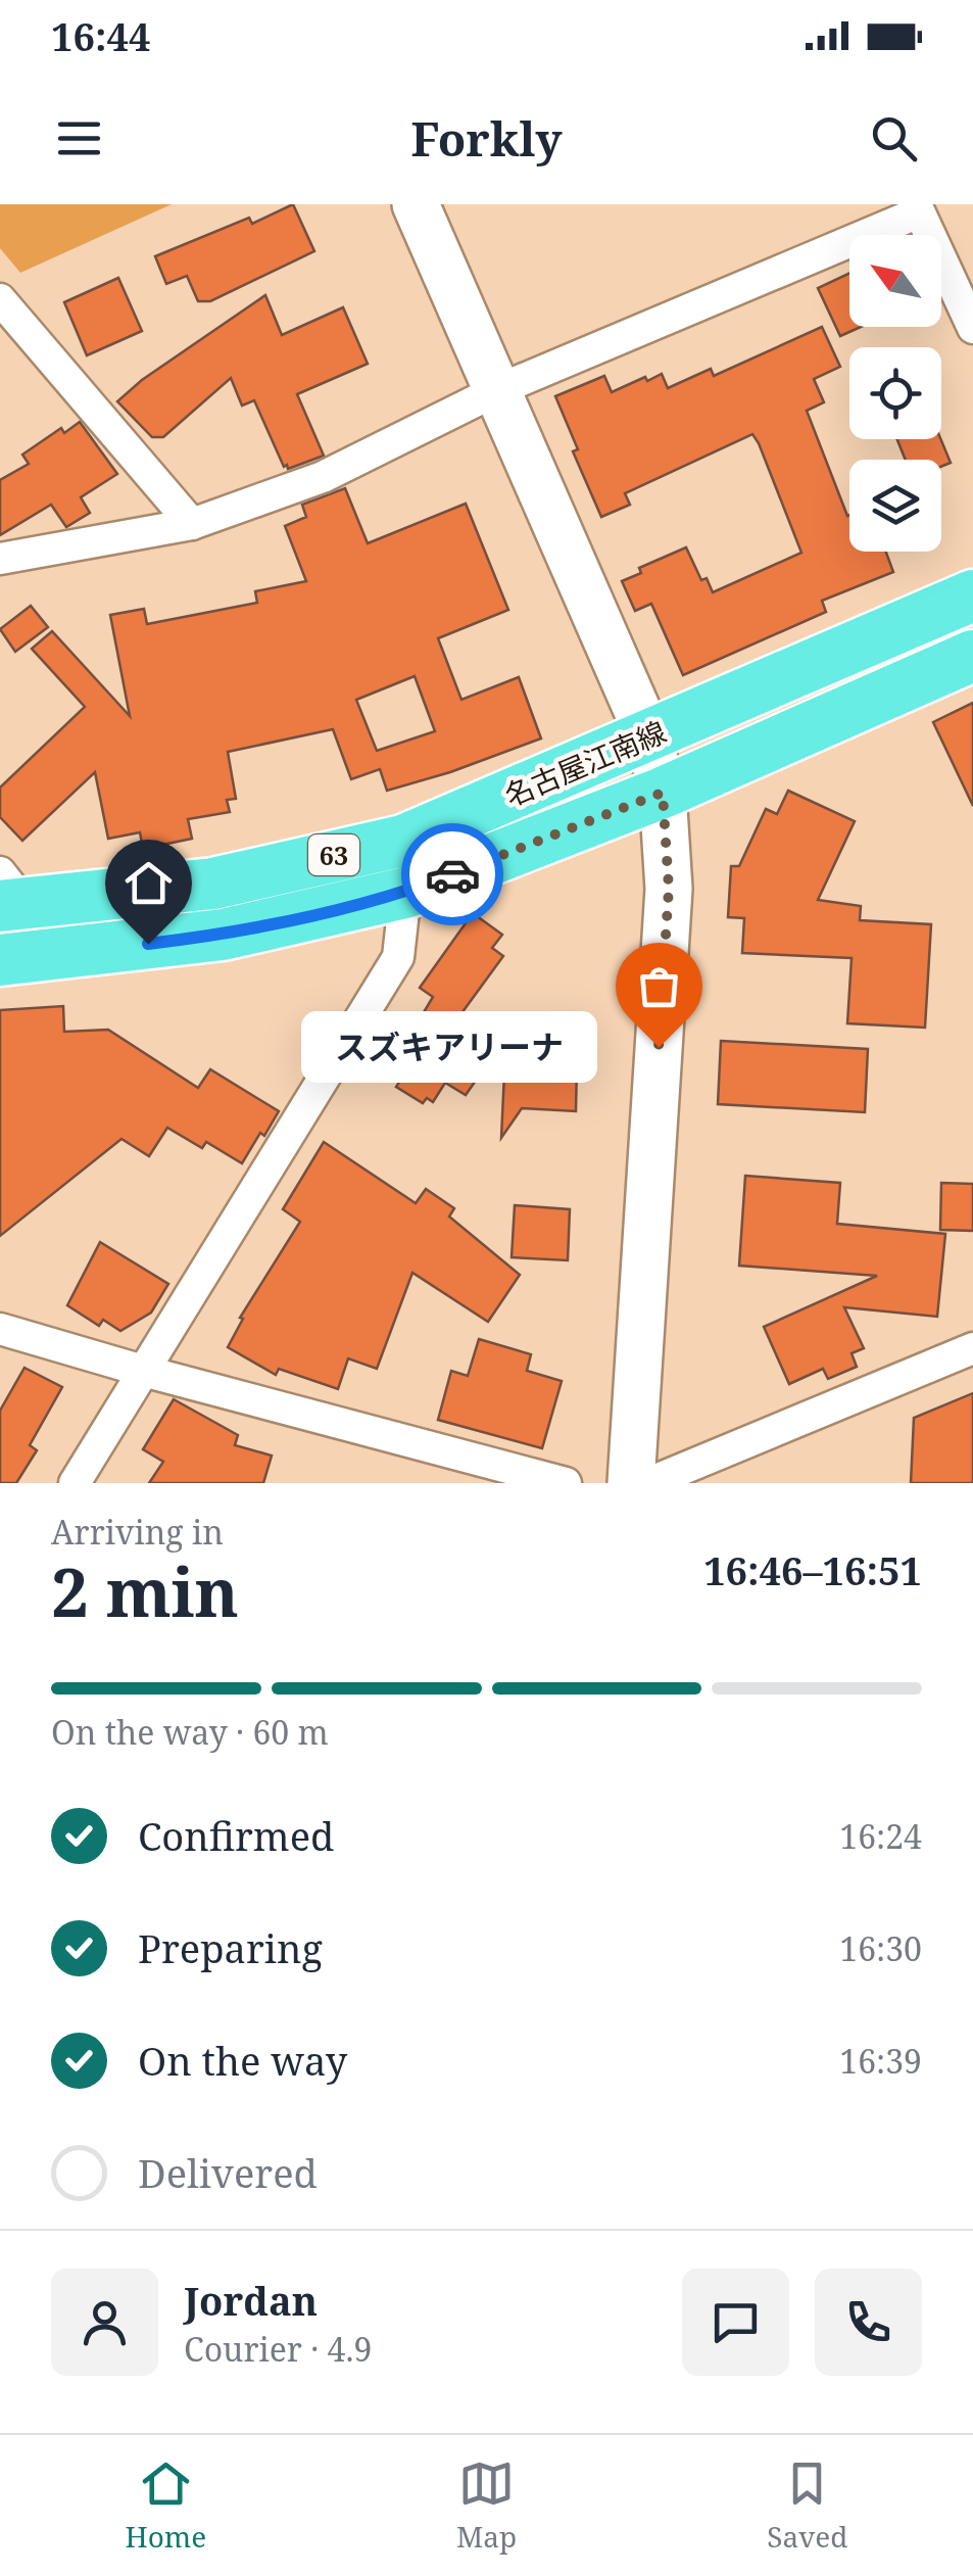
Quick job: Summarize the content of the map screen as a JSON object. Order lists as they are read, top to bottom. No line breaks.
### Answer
{"streets":{"main road":["名古屋江南線","63"]},"places":["スズキアリーナ"],"north":"top left","page":{"status":"16:44","header":"Forkly","bubble":"スズキアリーナ","heading":["2 min","Arriving in","16:46–16:51"],"panel":["Jordan","Courier · 4.9"],"bar":"On the way · 60 m","list":[["Confirmed","16:24"],["Preparing","16:30"],["On the way","16:39"],"Delivered"],"tabs":["Home","Map","Saved"]}}
